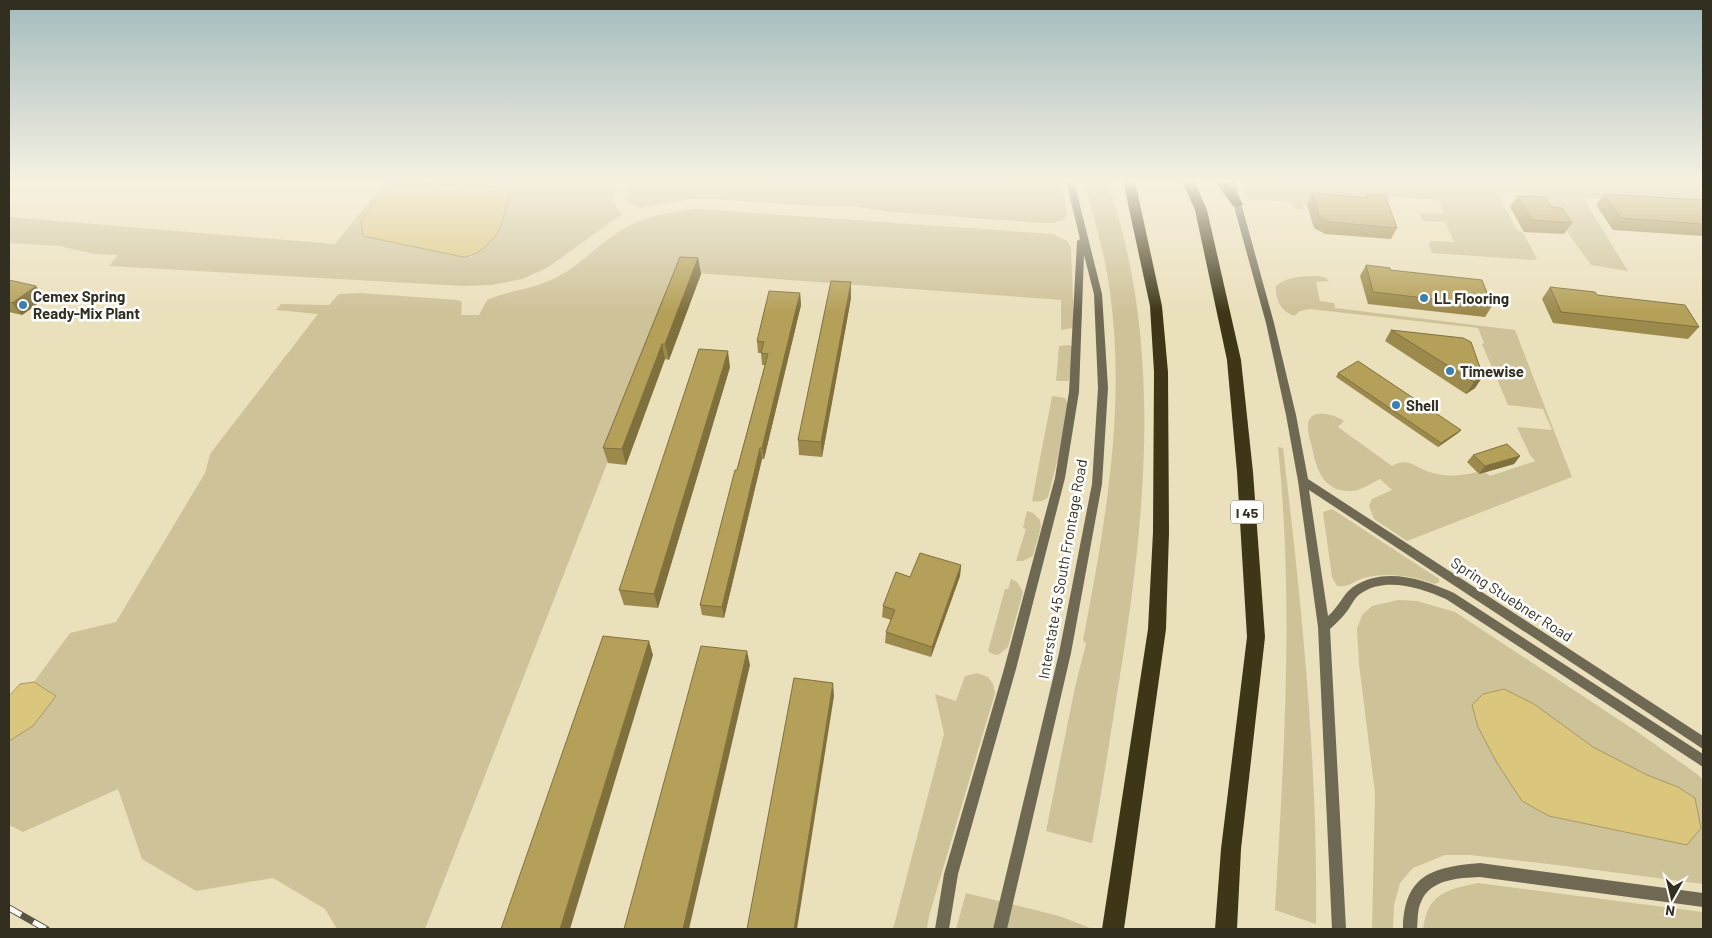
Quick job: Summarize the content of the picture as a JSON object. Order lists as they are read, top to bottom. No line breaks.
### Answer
{"streets":{"highway":["I 45"],"main road":["Interstate 45 South Frontage Road","Spring Stuebner Road"]},"places":["LL Flooring","Cemex Spring Ready-Mix Plant","Timewise","Shell"],"north":"bottom"}
